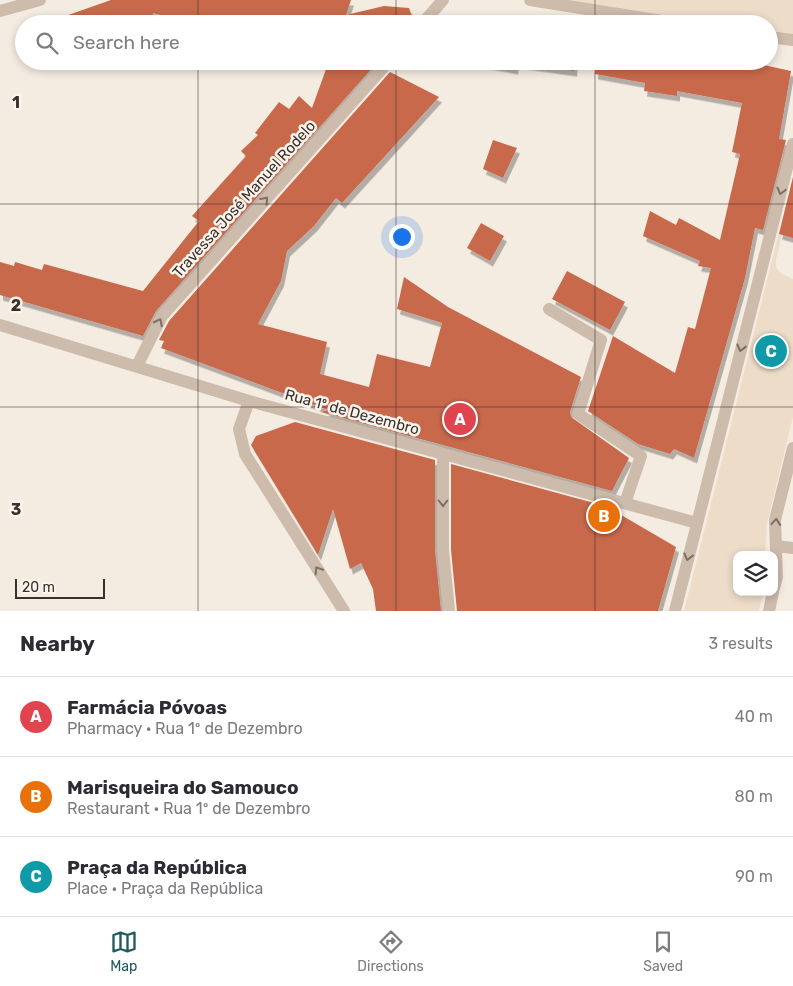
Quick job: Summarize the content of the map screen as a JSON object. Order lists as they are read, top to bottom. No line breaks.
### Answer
{"streets":{"street":["Travessa José Manuel Rodelo","Rua 1º de Dezembro"]},"crossings":[["Travessa José Manuel Rodelo","Rua 1º de Dezembro"]],"one_way":["Travessa José Manuel Rodelo"],"scale_bar":"20 m","page":{"search":"Search here","pins":["C","A","B"],"scale":"20 m","heading":["Nearby","3 results"],"list":[{"mark":"A","name":"Farmácia Póvoas","note":"Pharmacy · Rua 1º de Dezembro","value":"40 m"},{"mark":"B","name":"Marisqueira do Samouco","note":"Restaurant · Rua 1º de Dezembro","value":"80 m"},{"mark":"C","name":"Praça da República","note":"Place · Praça da República","value":"90 m"}],"nav":["Map","Directions","Saved"]},"grid":{"rows":["1","2","3"]}}
